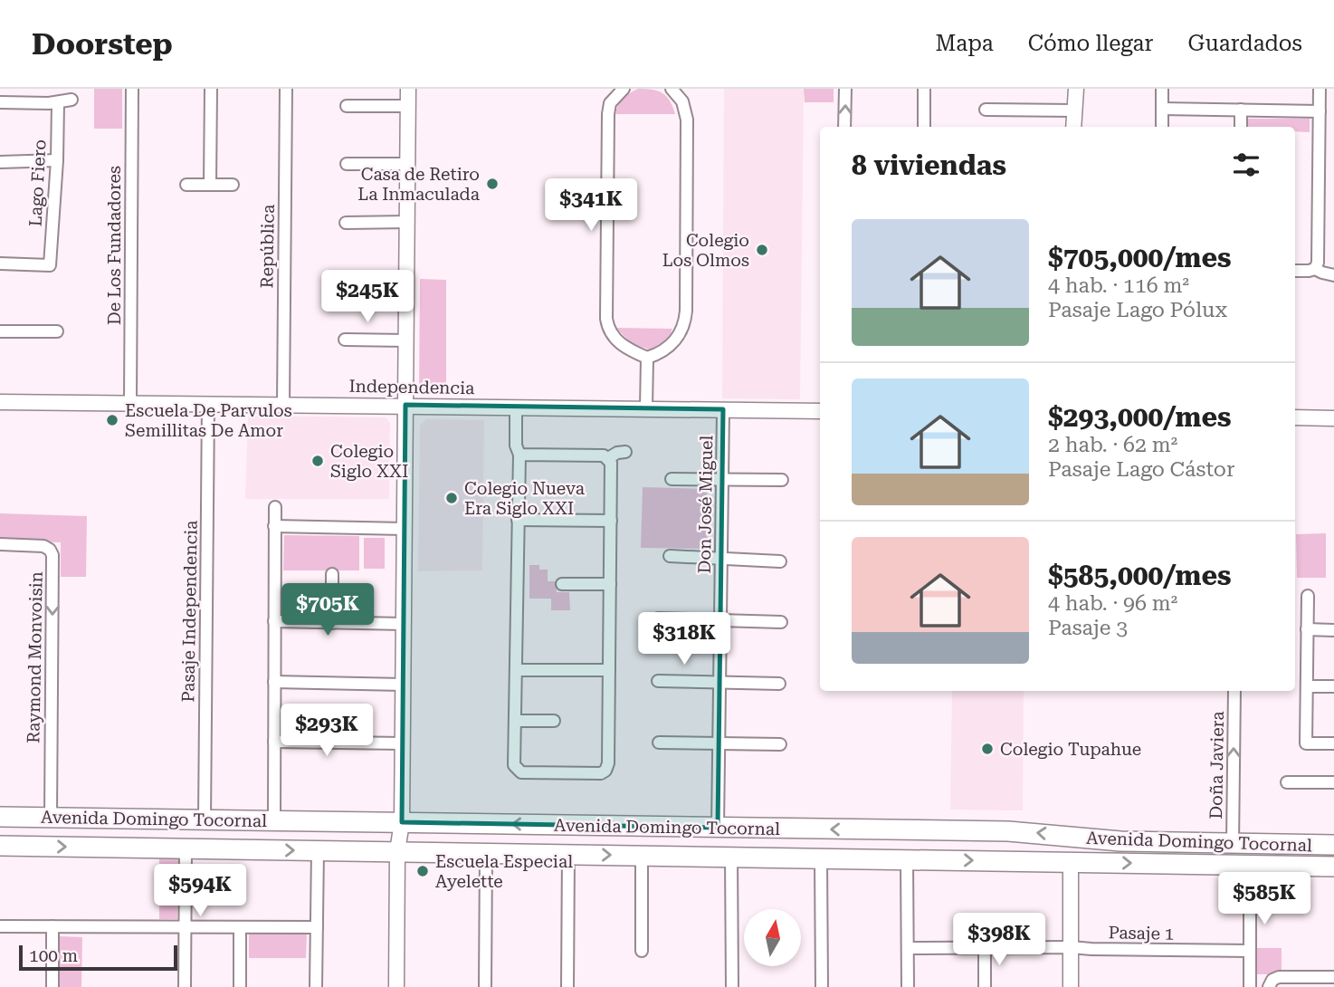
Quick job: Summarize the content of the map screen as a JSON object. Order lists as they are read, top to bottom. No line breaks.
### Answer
{"streets":{"main road":["Avenida Domingo Tocornal"],"street":["Lago Fiero","De Los Fundadores","República","Independencia","Don José Miguel","Pasaje Independencia","Raymond Monvoisin","Doña Javiera","Pasaje 1"]},"crossings":[["De Los Fundadores","Independencia"],["República","Independencia"],["Independencia","Don José Miguel"],["Independencia","Pasaje Independencia"],["Don José Miguel","Avenida Domingo Tocornal"],["Pasaje Independencia","Avenida Domingo Tocornal"],["Raymond Monvoisin","Avenida Domingo Tocornal"],["Doña Javiera","Avenida Domingo Tocornal"]],"one_way":["Raymond Monvoisin","Doña Javiera"],"places":["Casa de Retiro La Inmaculada","Colegio Los Olmos","Escuela De Parvulos Semillitas De Amor","Colegio Siglo XXI","Colegio Nueva Era Siglo XXI","Colegio Tupahue","Escuela Especial Ayelette"],"scale_bar":"100 m","north":"top","page":{"header":"Doorstep","nav":["Mapa","Cómo llegar","Guardados"],"heading":"8 viviendas","price":["$341K","$245K","$705K","$318K","$293K","$594K","$585K","$398K"],"list":[{"name":"$705,000/mes","note":"4 hab. · 116 m² · Pasaje Lago Pólux"},{"name":"$293,000/mes","note":"2 hab. · 62 m² · Pasaje Lago Cástor"},{"name":"$585,000/mes","note":"4 hab. · 96 m² · Pasaje 3"}],"scale":"100 m"}}
